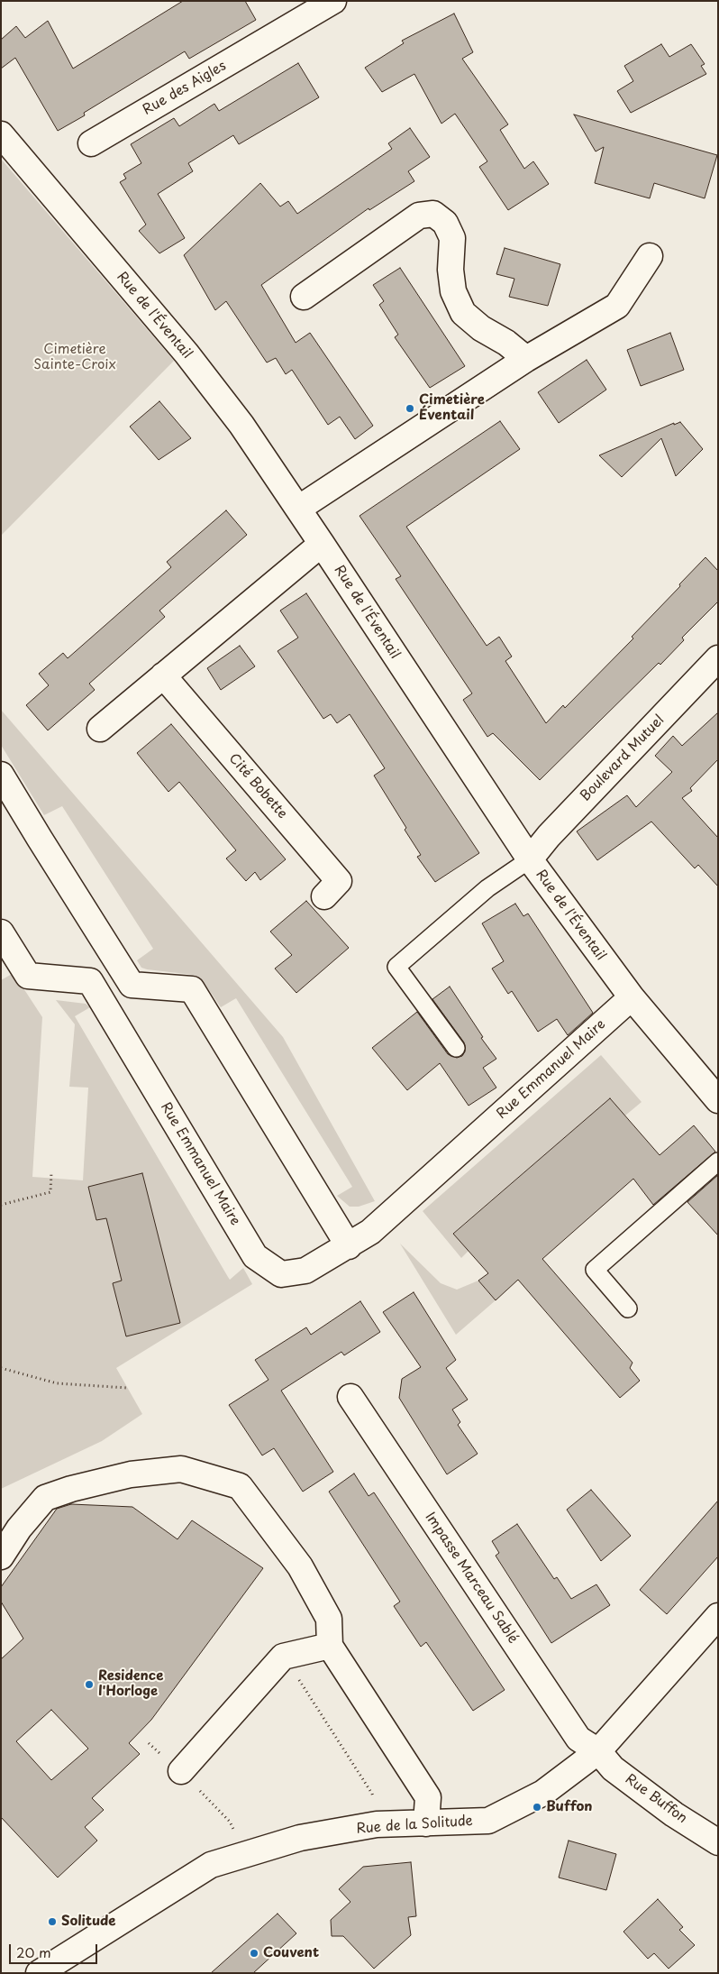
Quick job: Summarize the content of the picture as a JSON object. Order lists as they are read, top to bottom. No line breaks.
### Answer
{"streets":{"street":["Rue des Aigles","Rue de l'Éventail","Boulevard Mutuel","Cité Bobette","Rue Emmanuel Maire","Impasse Marceau Sablé","Rue Buffon","Rue de la Solitude"]},"crossings":[["Rue de l'Éventail","Boulevard Mutuel"],["Rue de l'Éventail","Rue Emmanuel Maire"],["Impasse Marceau Sablé","Rue Buffon"],["Impasse Marceau Sablé","Rue de la Solitude"],["Rue Buffon","Rue de la Solitude"]],"parks":["Cimetière Sainte-Croix"],"places":["Cimetière Éventail","Residence l'Horloge","Buffon","Solitude","Couvent"],"scale_bar":"20 m"}
